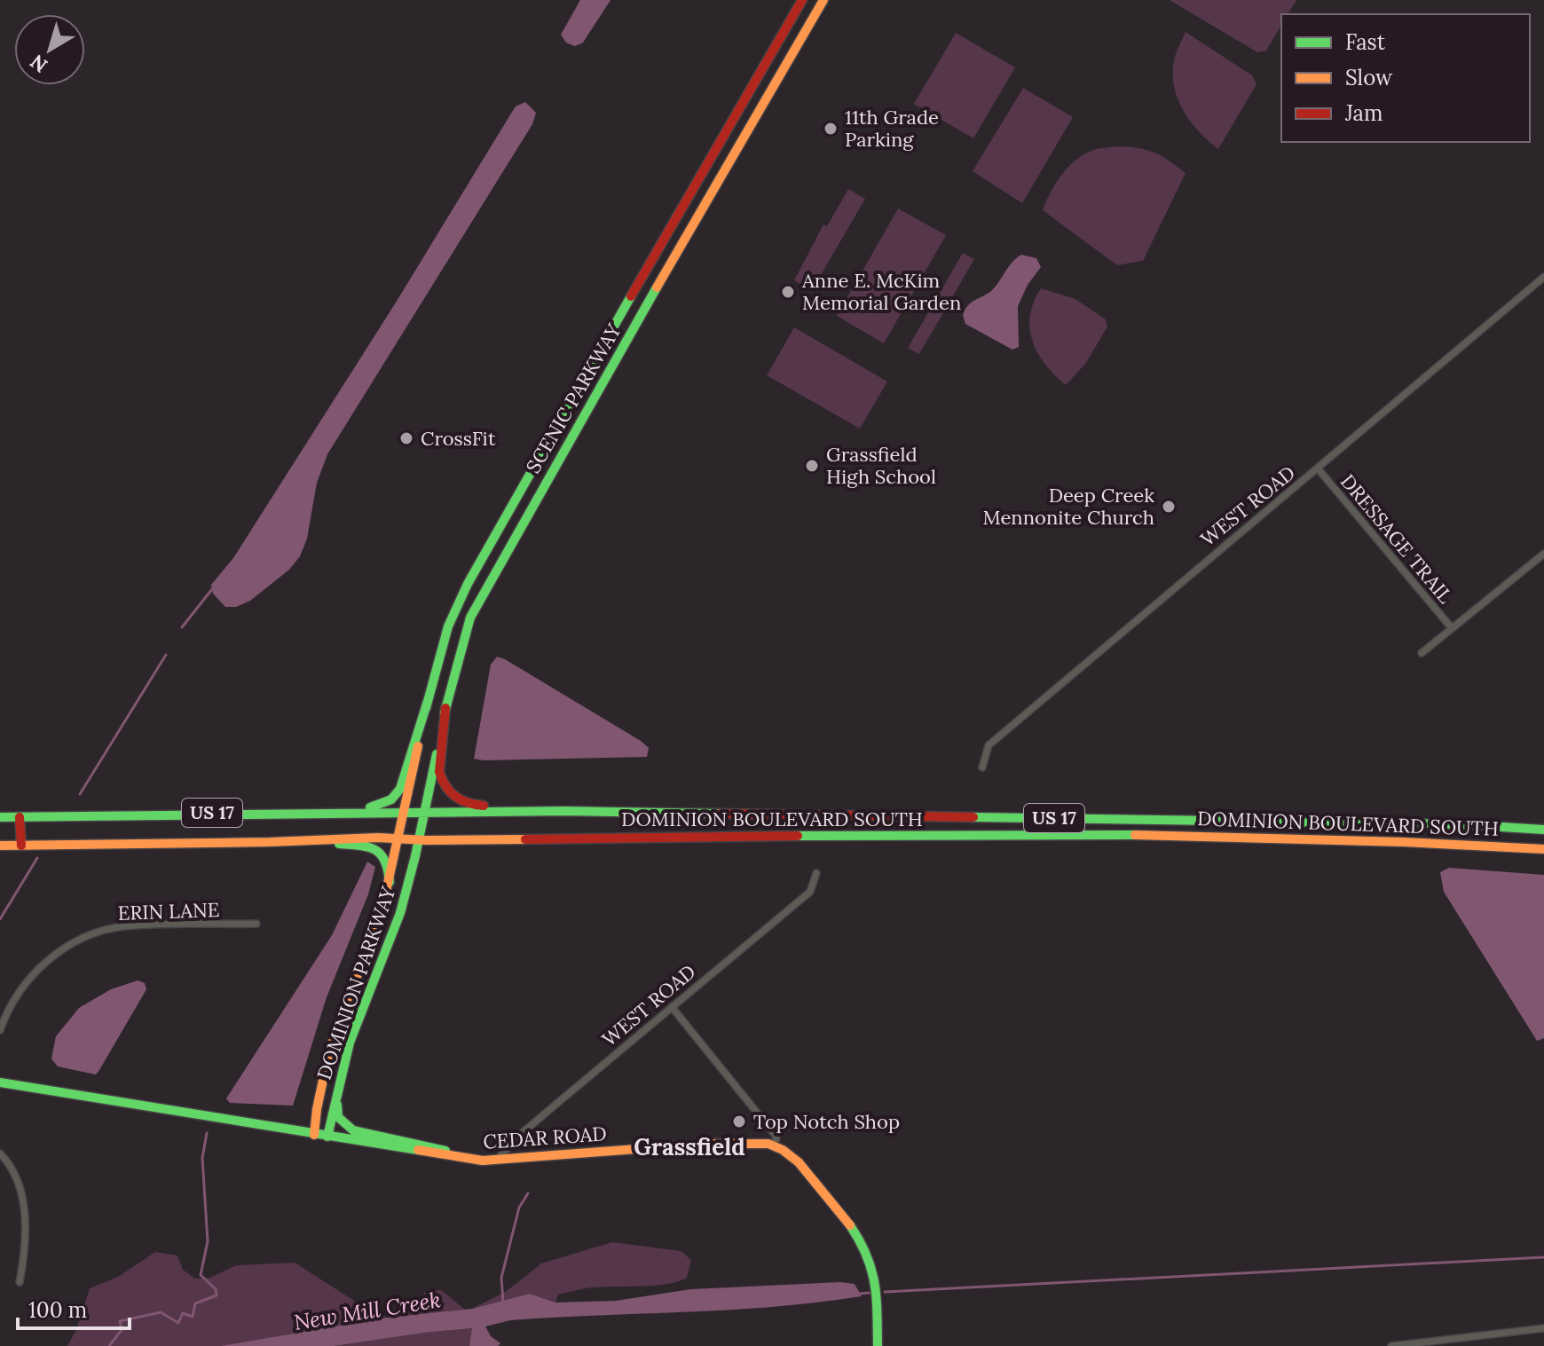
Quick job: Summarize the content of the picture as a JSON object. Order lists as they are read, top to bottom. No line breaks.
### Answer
{"streets":{"main road":["SCENIC PARKWAY","US 17","DOMINION BOULEVARD SOUTH","DOMINION PARKWAY","CEDAR ROAD"],"street":["WEST ROAD","DRESSAGE TRAIL","ERIN LANE"]},"crossings":[["SCENIC PARKWAY","US 17"],["SCENIC PARKWAY","DOMINION BOULEVARD SOUTH"],["SCENIC PARKWAY","DOMINION PARKWAY"],["WEST ROAD","DRESSAGE TRAIL"],["WEST ROAD","CEDAR ROAD"],["DOMINION BOULEVARD SOUTH","DOMINION PARKWAY"],["DOMINION PARKWAY","CEDAR ROAD"]],"districts":["Grassfield"],"water":["New Mill Creek"],"places":["11th Grade Parking","Anne E. McKim Memorial Garden","CrossFit","Grassfield High School","Deep Creek Mennonite Church","Top Notch Shop"],"legend":["Fast","Slow","Jam"],"scale_bar":"100 m","north":"bottom left"}
